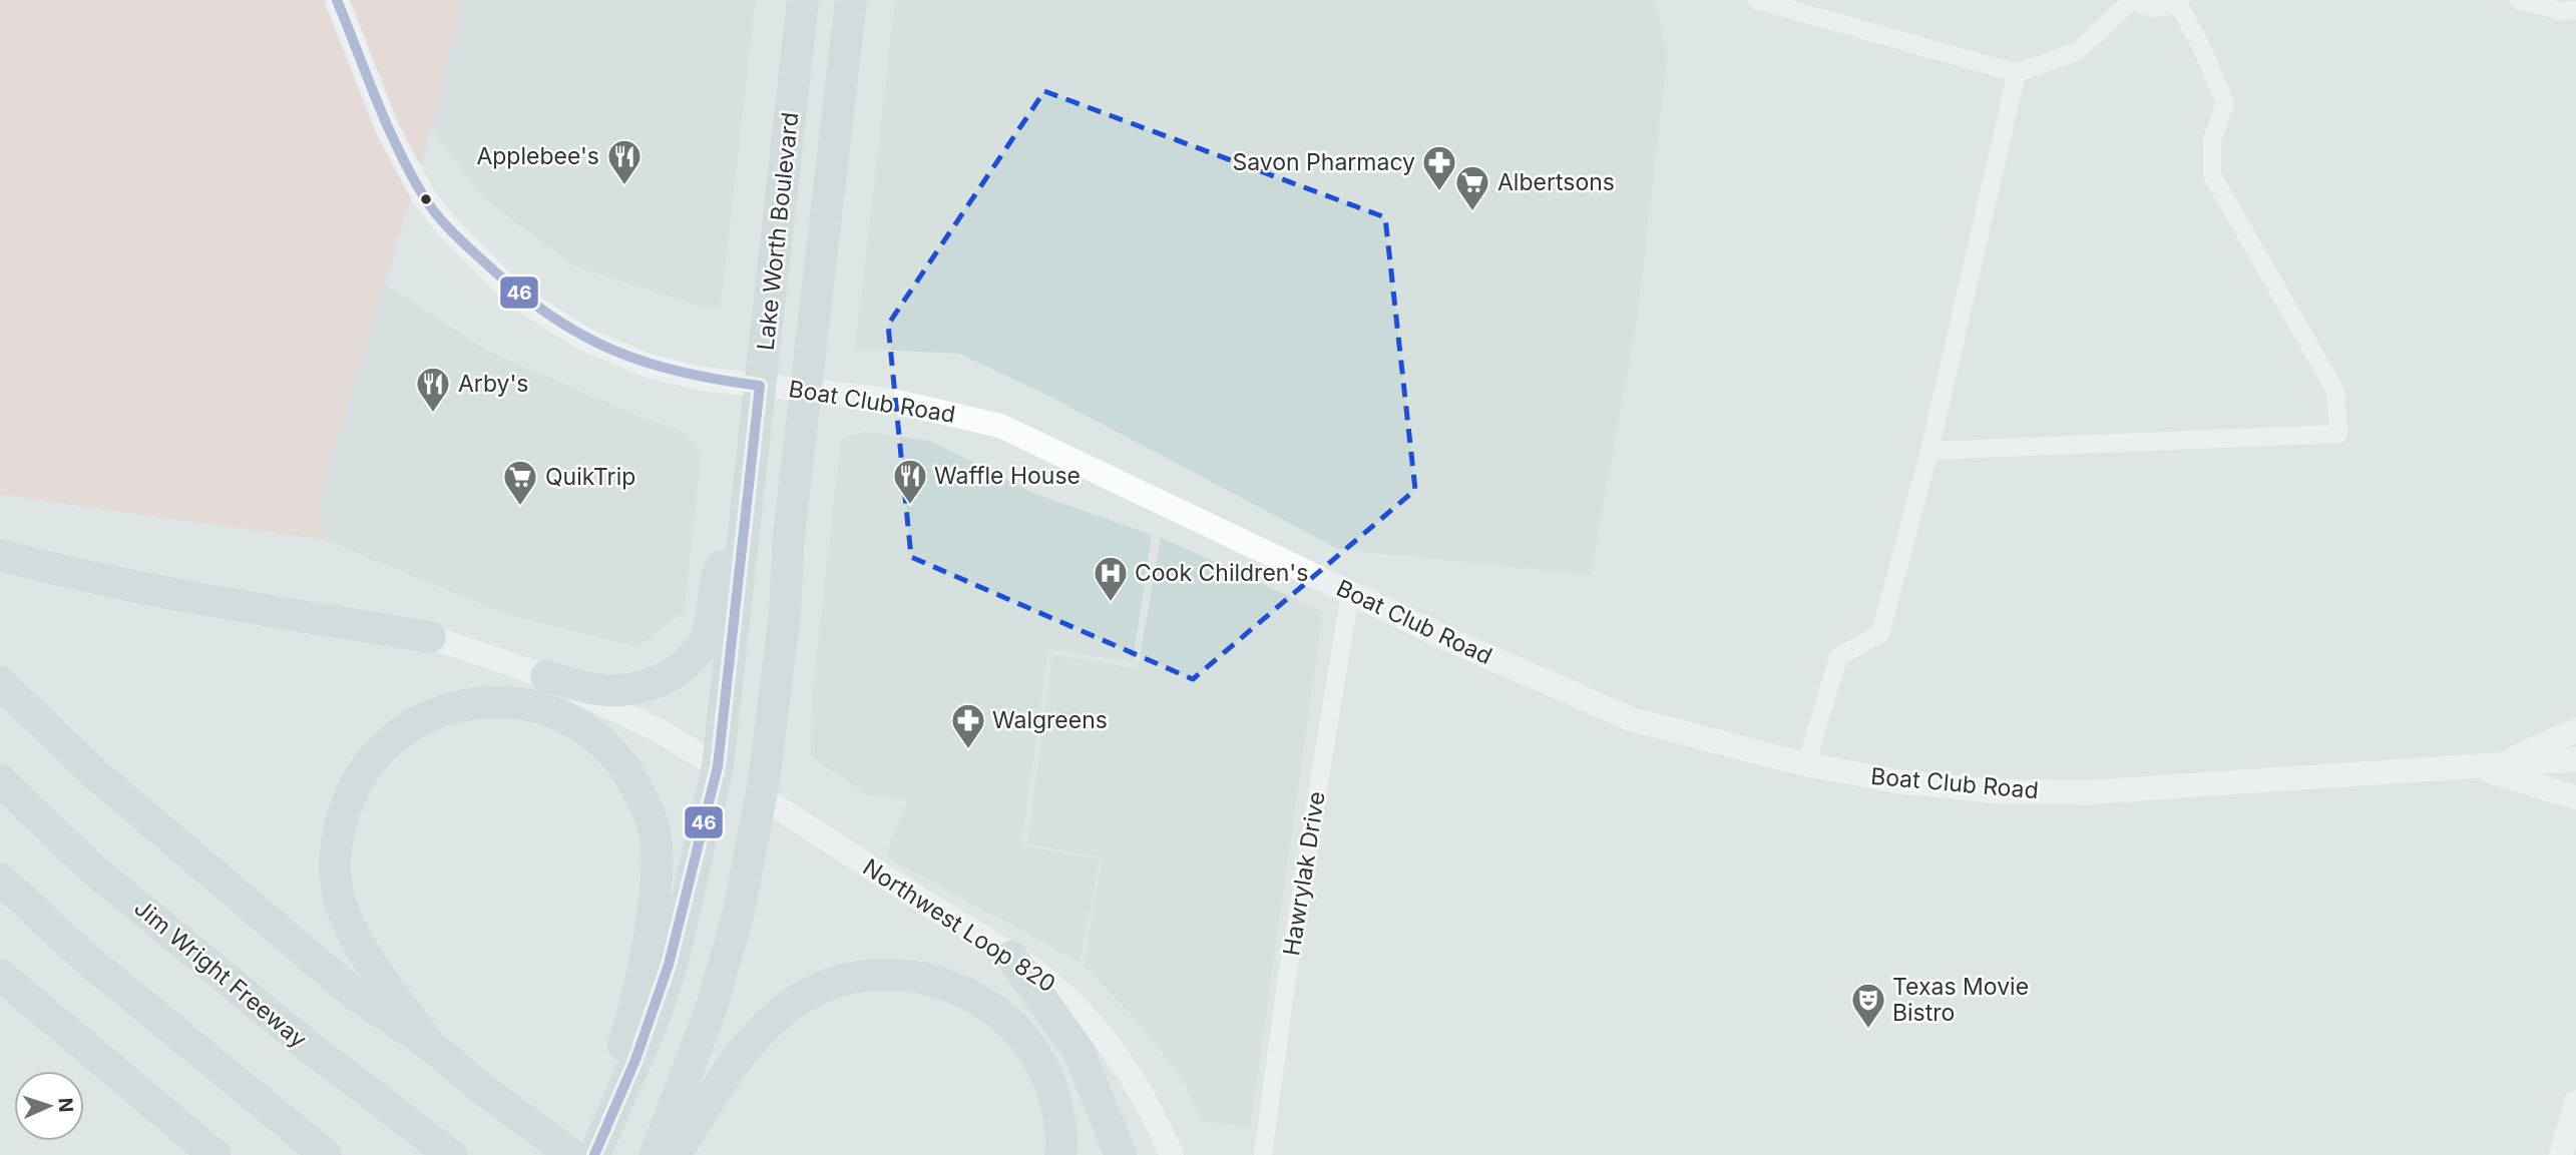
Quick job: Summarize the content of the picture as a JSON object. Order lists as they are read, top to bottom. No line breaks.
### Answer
{"streets":{"highway":["Lake Worth Boulevard","Jim Wright Freeway"],"main road":["Boat Club Road","Northwest Loop 820"],"street":["Hawrylak Drive"]},"crossings":[["Lake Worth Boulevard","Boat Club Road"],["Lake Worth Boulevard","Northwest Loop 820"],["Boat Club Road","Hawrylak Drive"]],"places":{"restaurant":["Applebee's","Arby's","Waffle House"],"pharmacy":["Savon Pharmacy","Walgreens"],"supermarket":["Albertsons","QuikTrip"],"hospital":["Cook Children's"],"theatre":["Texas Movie Bistro"]},"lines":["transit line 46"],"north":"right"}
